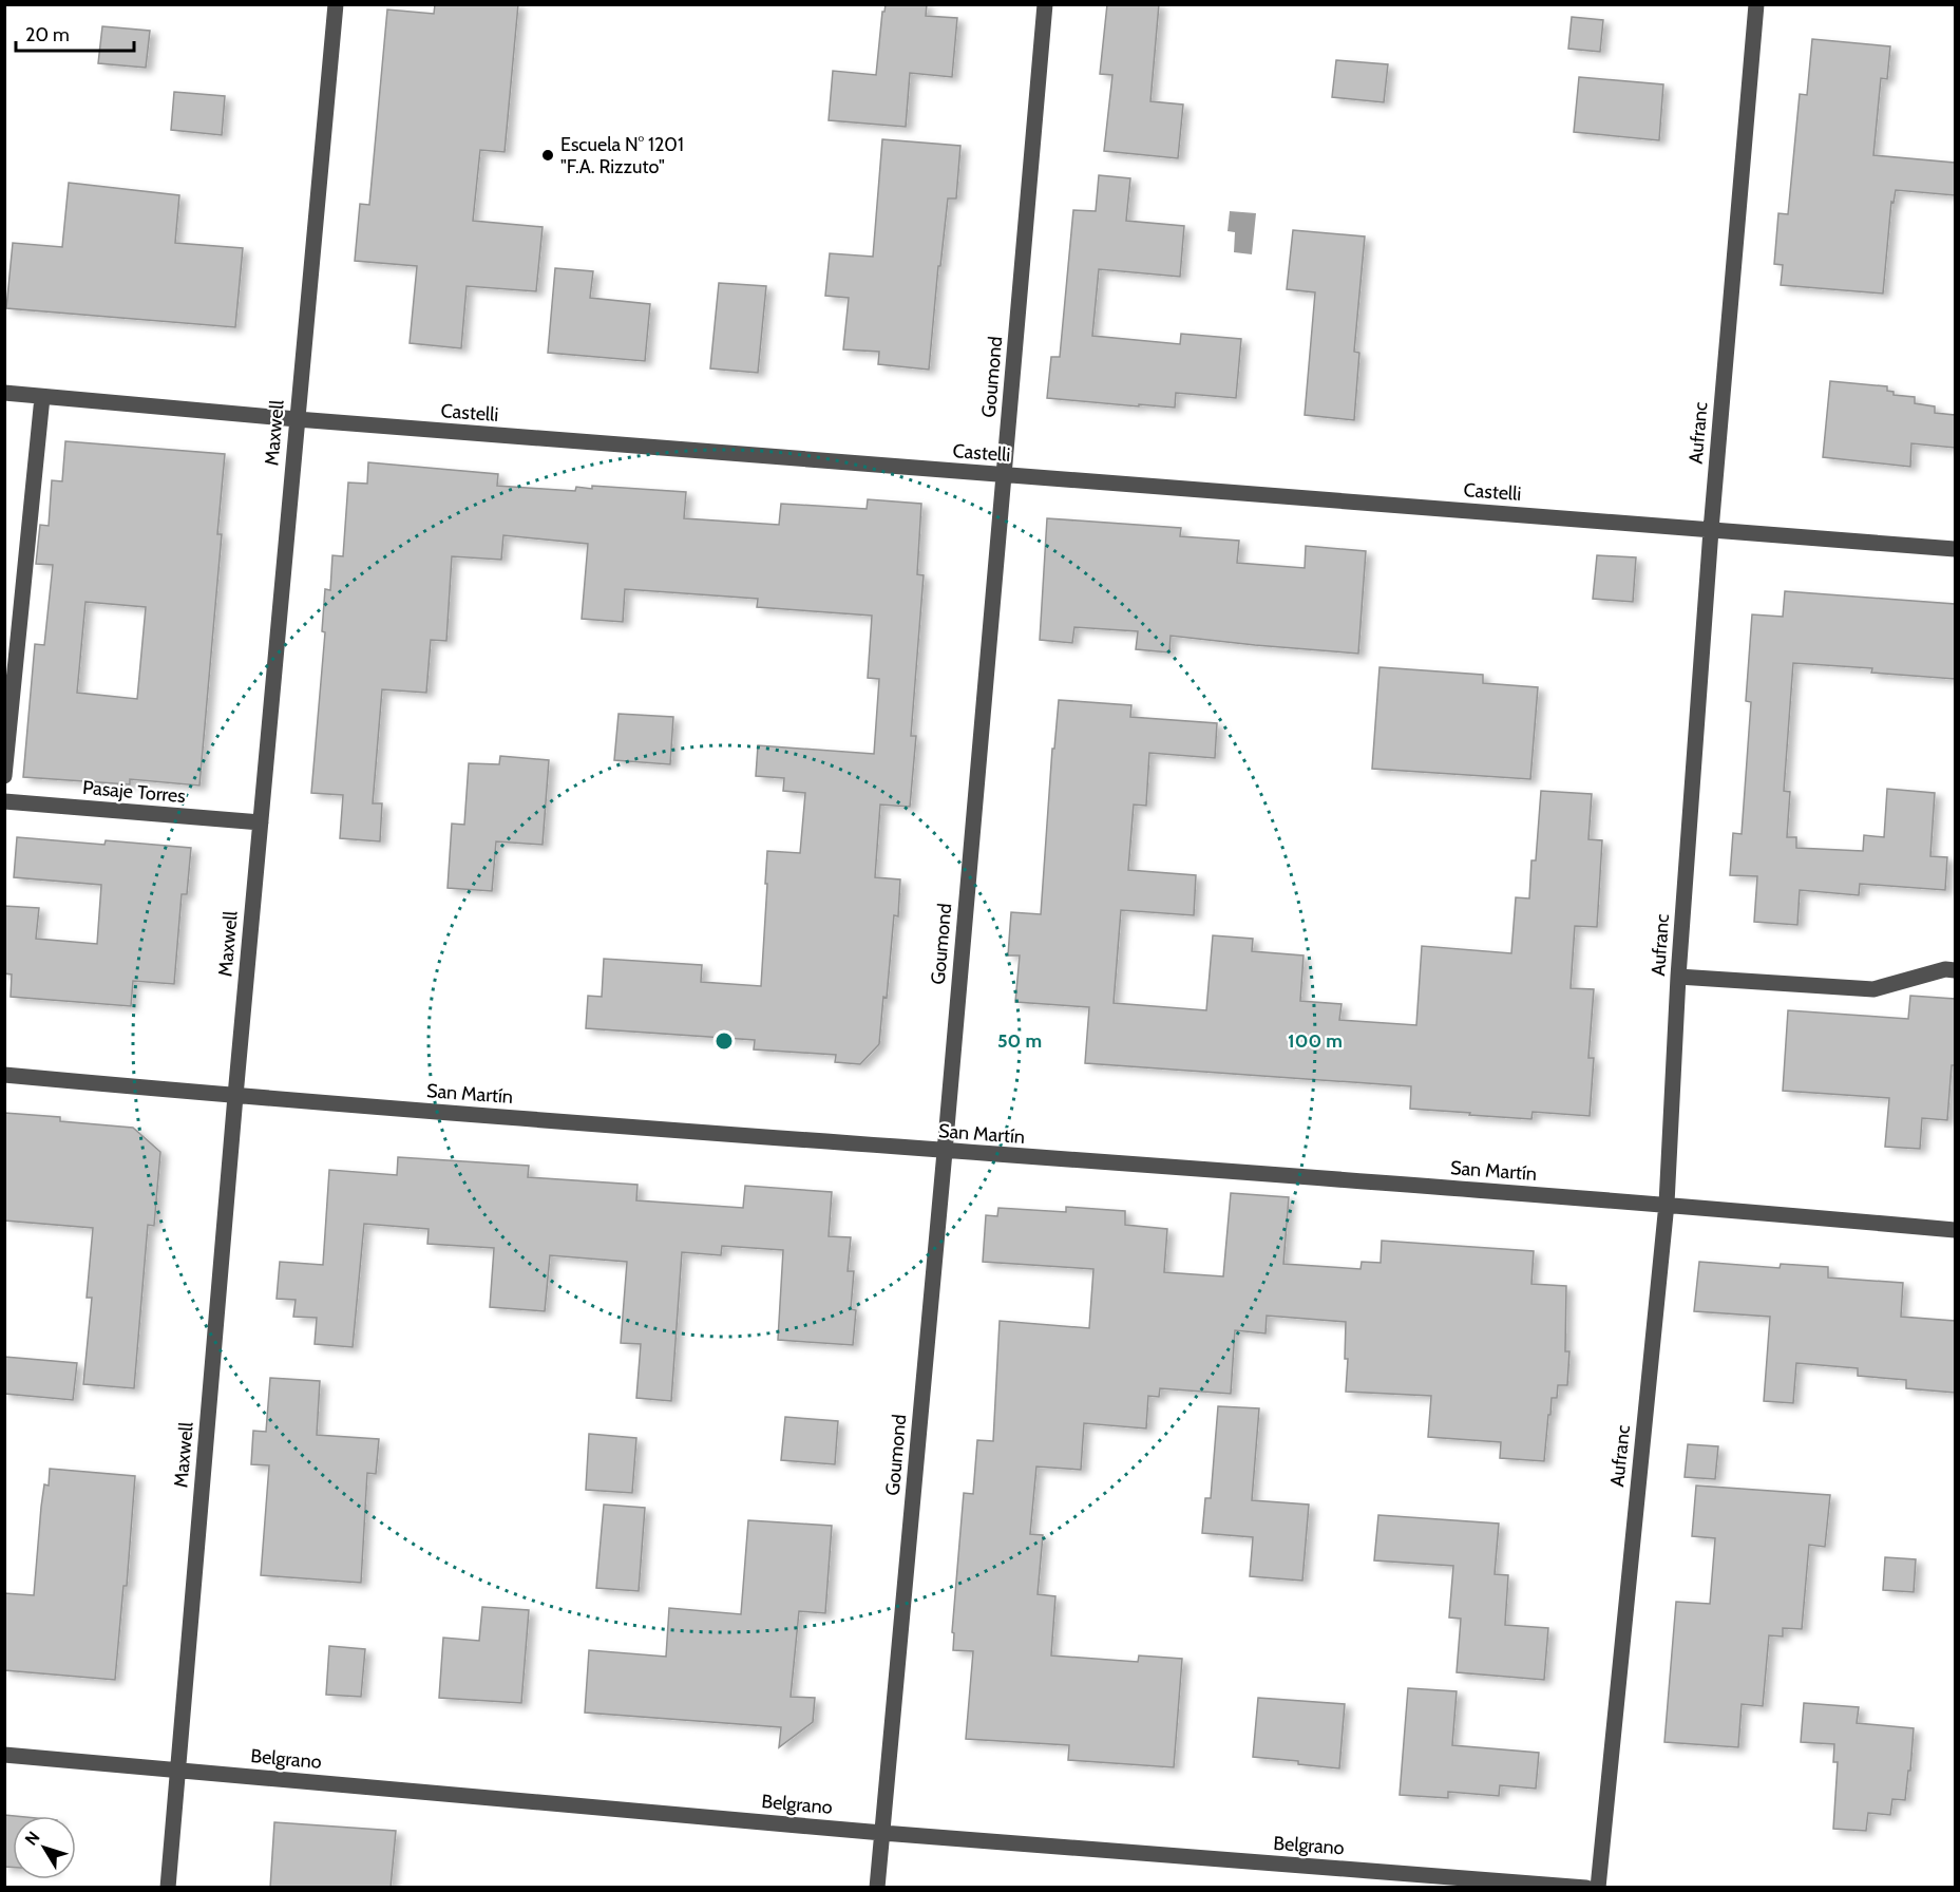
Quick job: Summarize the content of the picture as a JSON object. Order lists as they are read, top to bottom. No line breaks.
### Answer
{"streets":{"street":["Goumond","Castelli","Maxwell","Aufranc","Pasaje Torres","San Martín","Belgrano"]},"crossings":[["Goumond","Castelli"],["Goumond","San Martín"],["Goumond","Belgrano"],["Castelli","Maxwell"],["Castelli","Aufranc"],["Maxwell","Pasaje Torres"],["Maxwell","San Martín"],["Maxwell","Belgrano"],["Aufranc","San Martín"]],"places":["Escuela N° 1201 \"F.A. Rizzuto\""],"scale_bar":"20 m","north":"top left","rings":["50 m","100 m"]}
